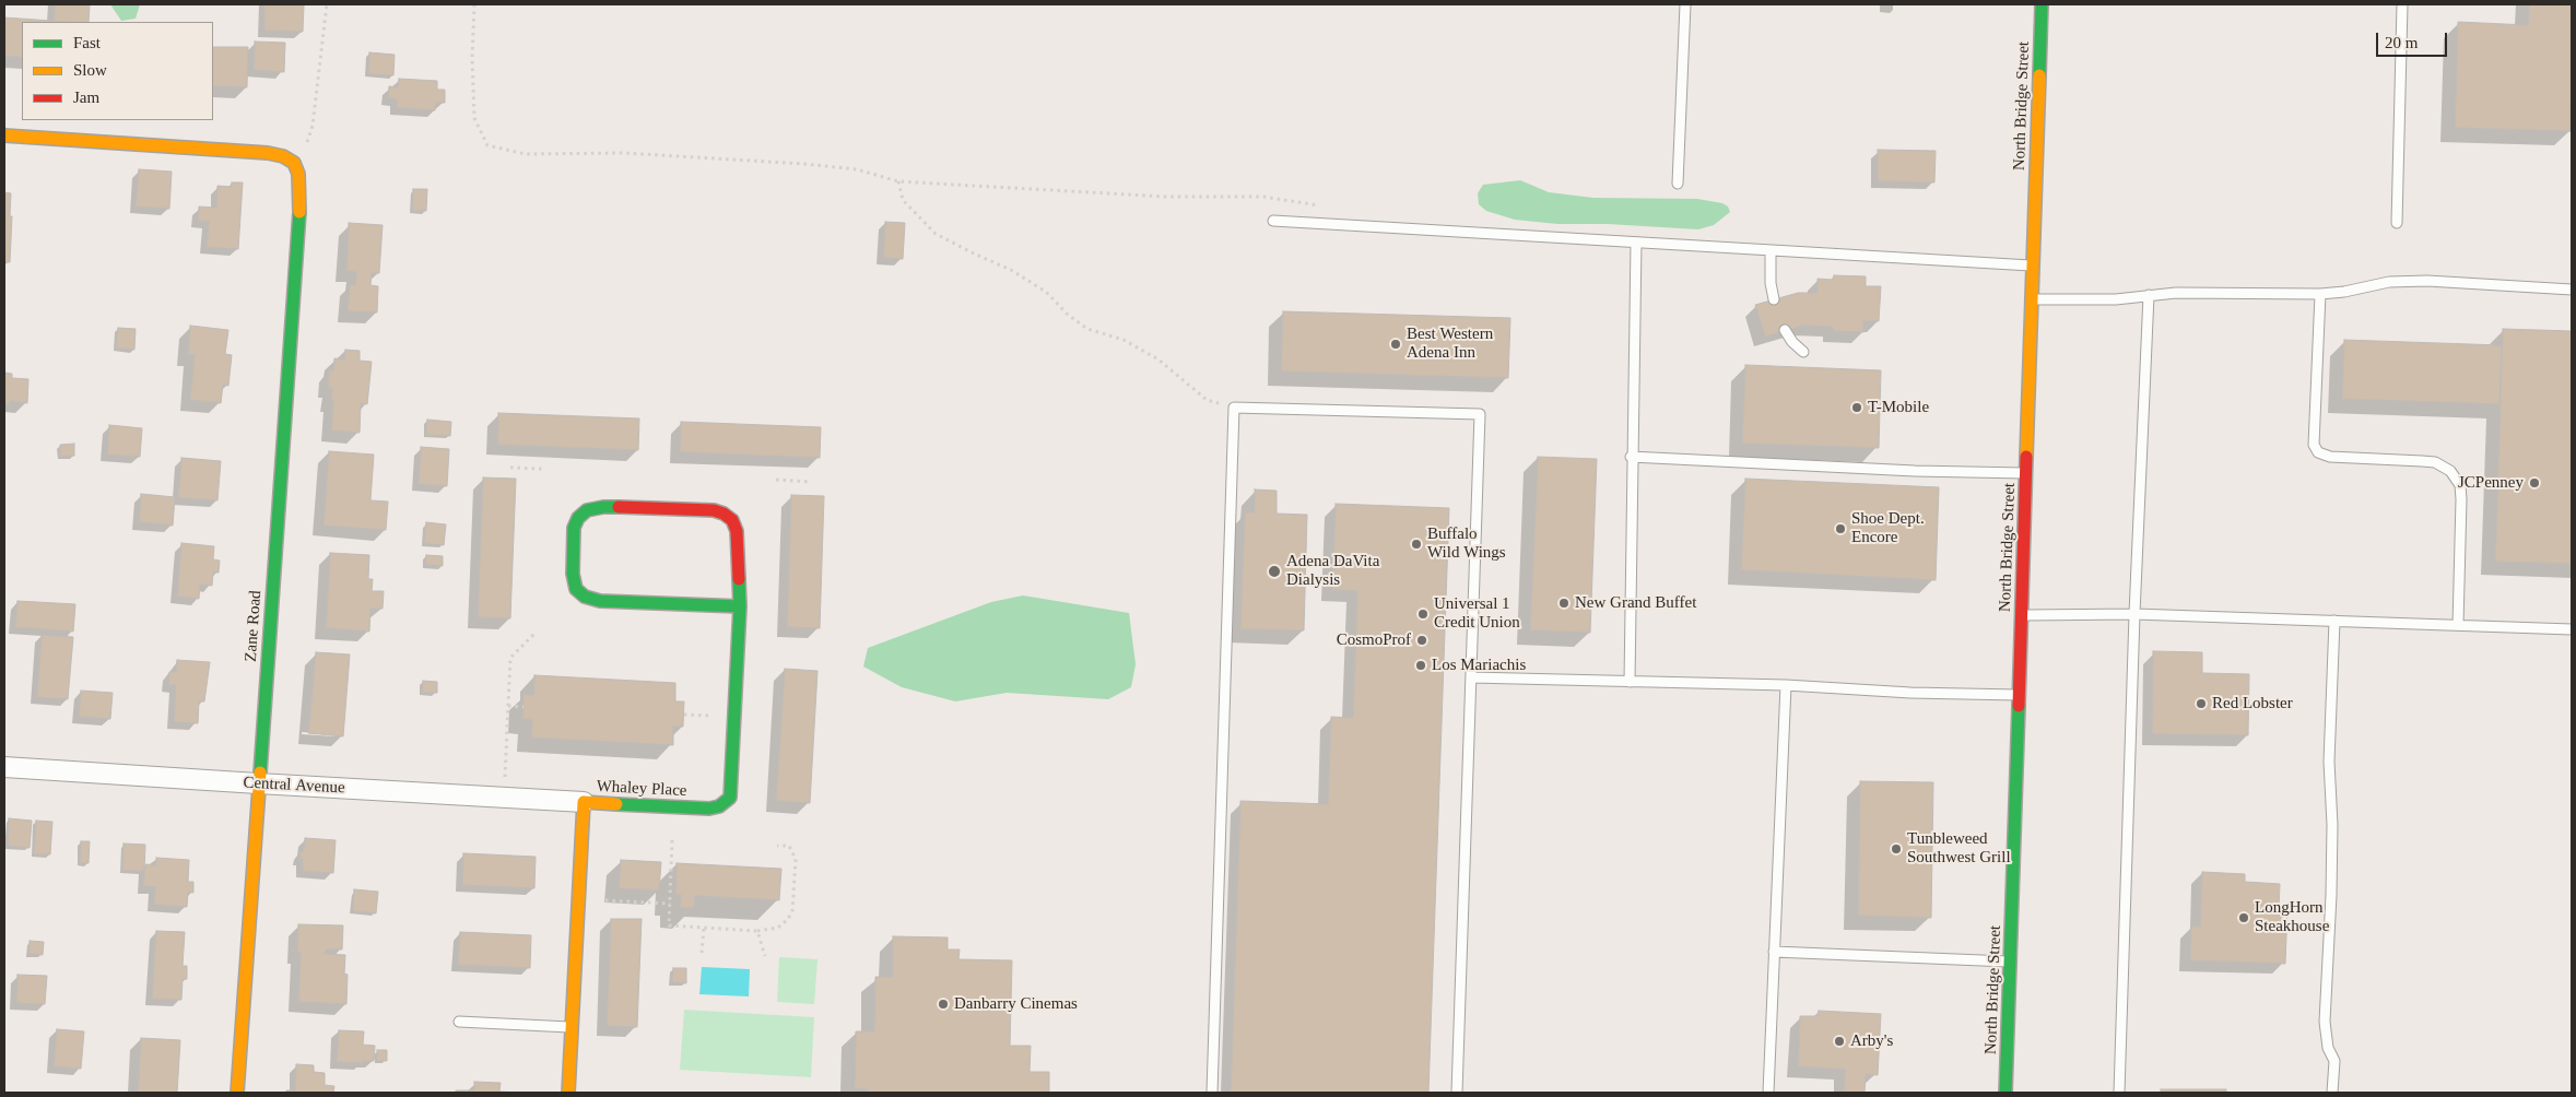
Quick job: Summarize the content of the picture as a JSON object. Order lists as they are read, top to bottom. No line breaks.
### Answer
{"streets":{"street":["North Bridge Street","Zane Road","Central Avenue","Whaley Place"]},"crossings":[["Zane Road","Central Avenue"],["Central Avenue","Whaley Place"]],"places":["Best Western Adena Inn","T-Mobile","JCPenney","Shoe Dept. Encore","Buffalo Wild Wings","Adena DaVita Dialysis","New Grand Buffet","Universal 1 Credit Union","CosmoProf","Los Mariachis","Red Lobster","Tunbleweed Southwest Grill","LongHorn Steakhouse","Danbarry Cinemas","Arby's"],"legend":["Fast","Slow","Jam"],"scale_bar":"20 m"}
